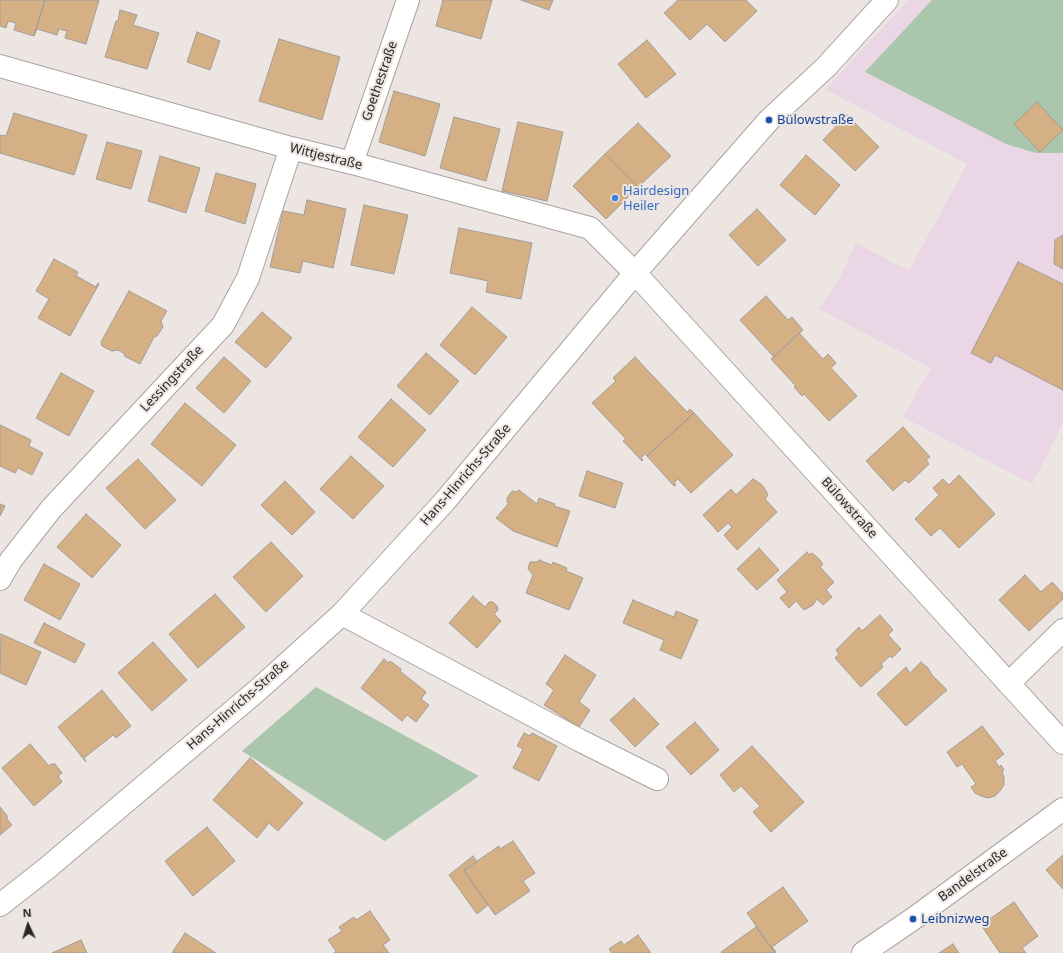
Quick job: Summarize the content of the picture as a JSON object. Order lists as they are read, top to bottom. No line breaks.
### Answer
{"streets":{"street":["Goethestraße","Wittjestraße","Lessingstraße","Hans-Hinrichs-Straße","Bülowstraße","Bandelstraße"]},"crossings":[["Goethestraße","Wittjestraße"],["Wittjestraße","Lessingstraße"],["Wittjestraße","Hans-Hinrichs-Straße"],["Wittjestraße","Bülowstraße"],["Hans-Hinrichs-Straße","Bülowstraße"]],"places":["Bülowstraße","Hairdesign Heiler","Leibnizweg"],"north":"top"}
